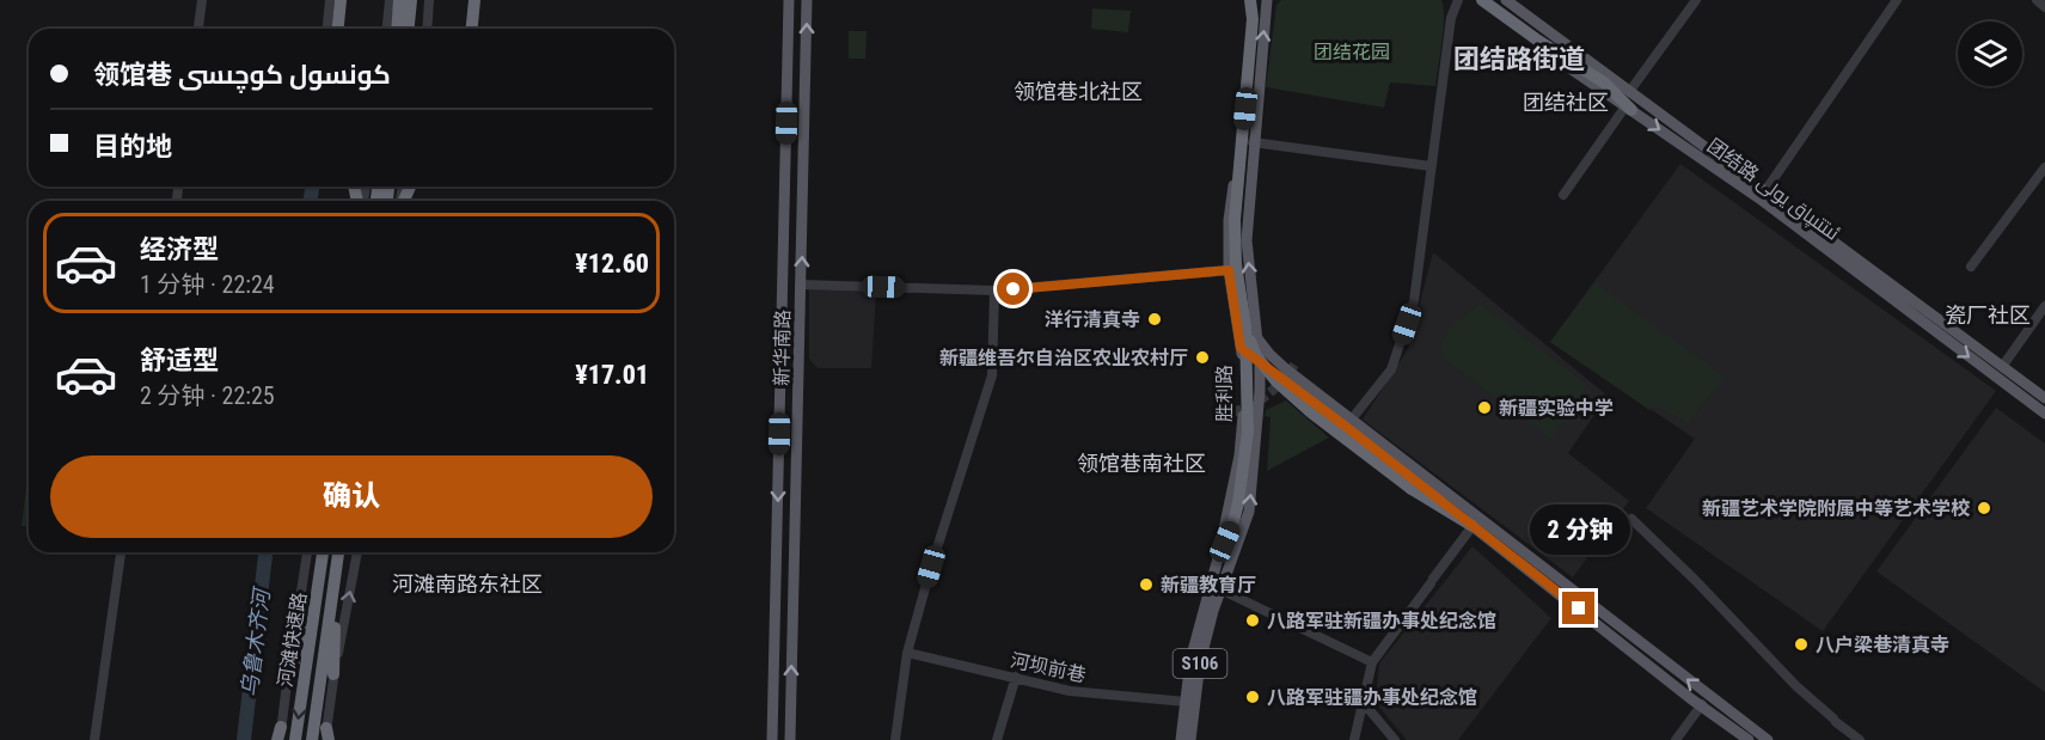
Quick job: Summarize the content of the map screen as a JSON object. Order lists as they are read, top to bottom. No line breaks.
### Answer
{"streets":{"highway":["河滩快速路"],"main road":["团结路 ئىتتىپاق يولى","新华南路","胜利路","S106"],"street":["河坝前巷"]},"crossings":[["胜利路","河坝前巷"]],"districts":["团结路街道","领馆巷北社区","团结社区","瓷厂社区","领馆巷南社区","河滩南路东社区"],"water":["乌鲁木齐河"],"parks":["团结花园"],"places":["洋行清真寺","新疆维吾尔自治区农业农村厅","新疆实验中学","新疆艺术学院附属中等艺术学校","新疆教育厅","八路军驻新疆办事处纪念馆","八户梁巷清真寺","八路军驻疆办事处纪念馆"],"page":{"banner":["领馆巷 كونسول كوچىسى","目的地"],"list":[{"name":"经济型","note":"1 分钟 · 22:24","value":"¥12.60"},{"name":"舒适型","note":"2 分钟 · 22:25","value":"¥17.01"}],"buttons":"确认","bubble":"2 分钟"}}
